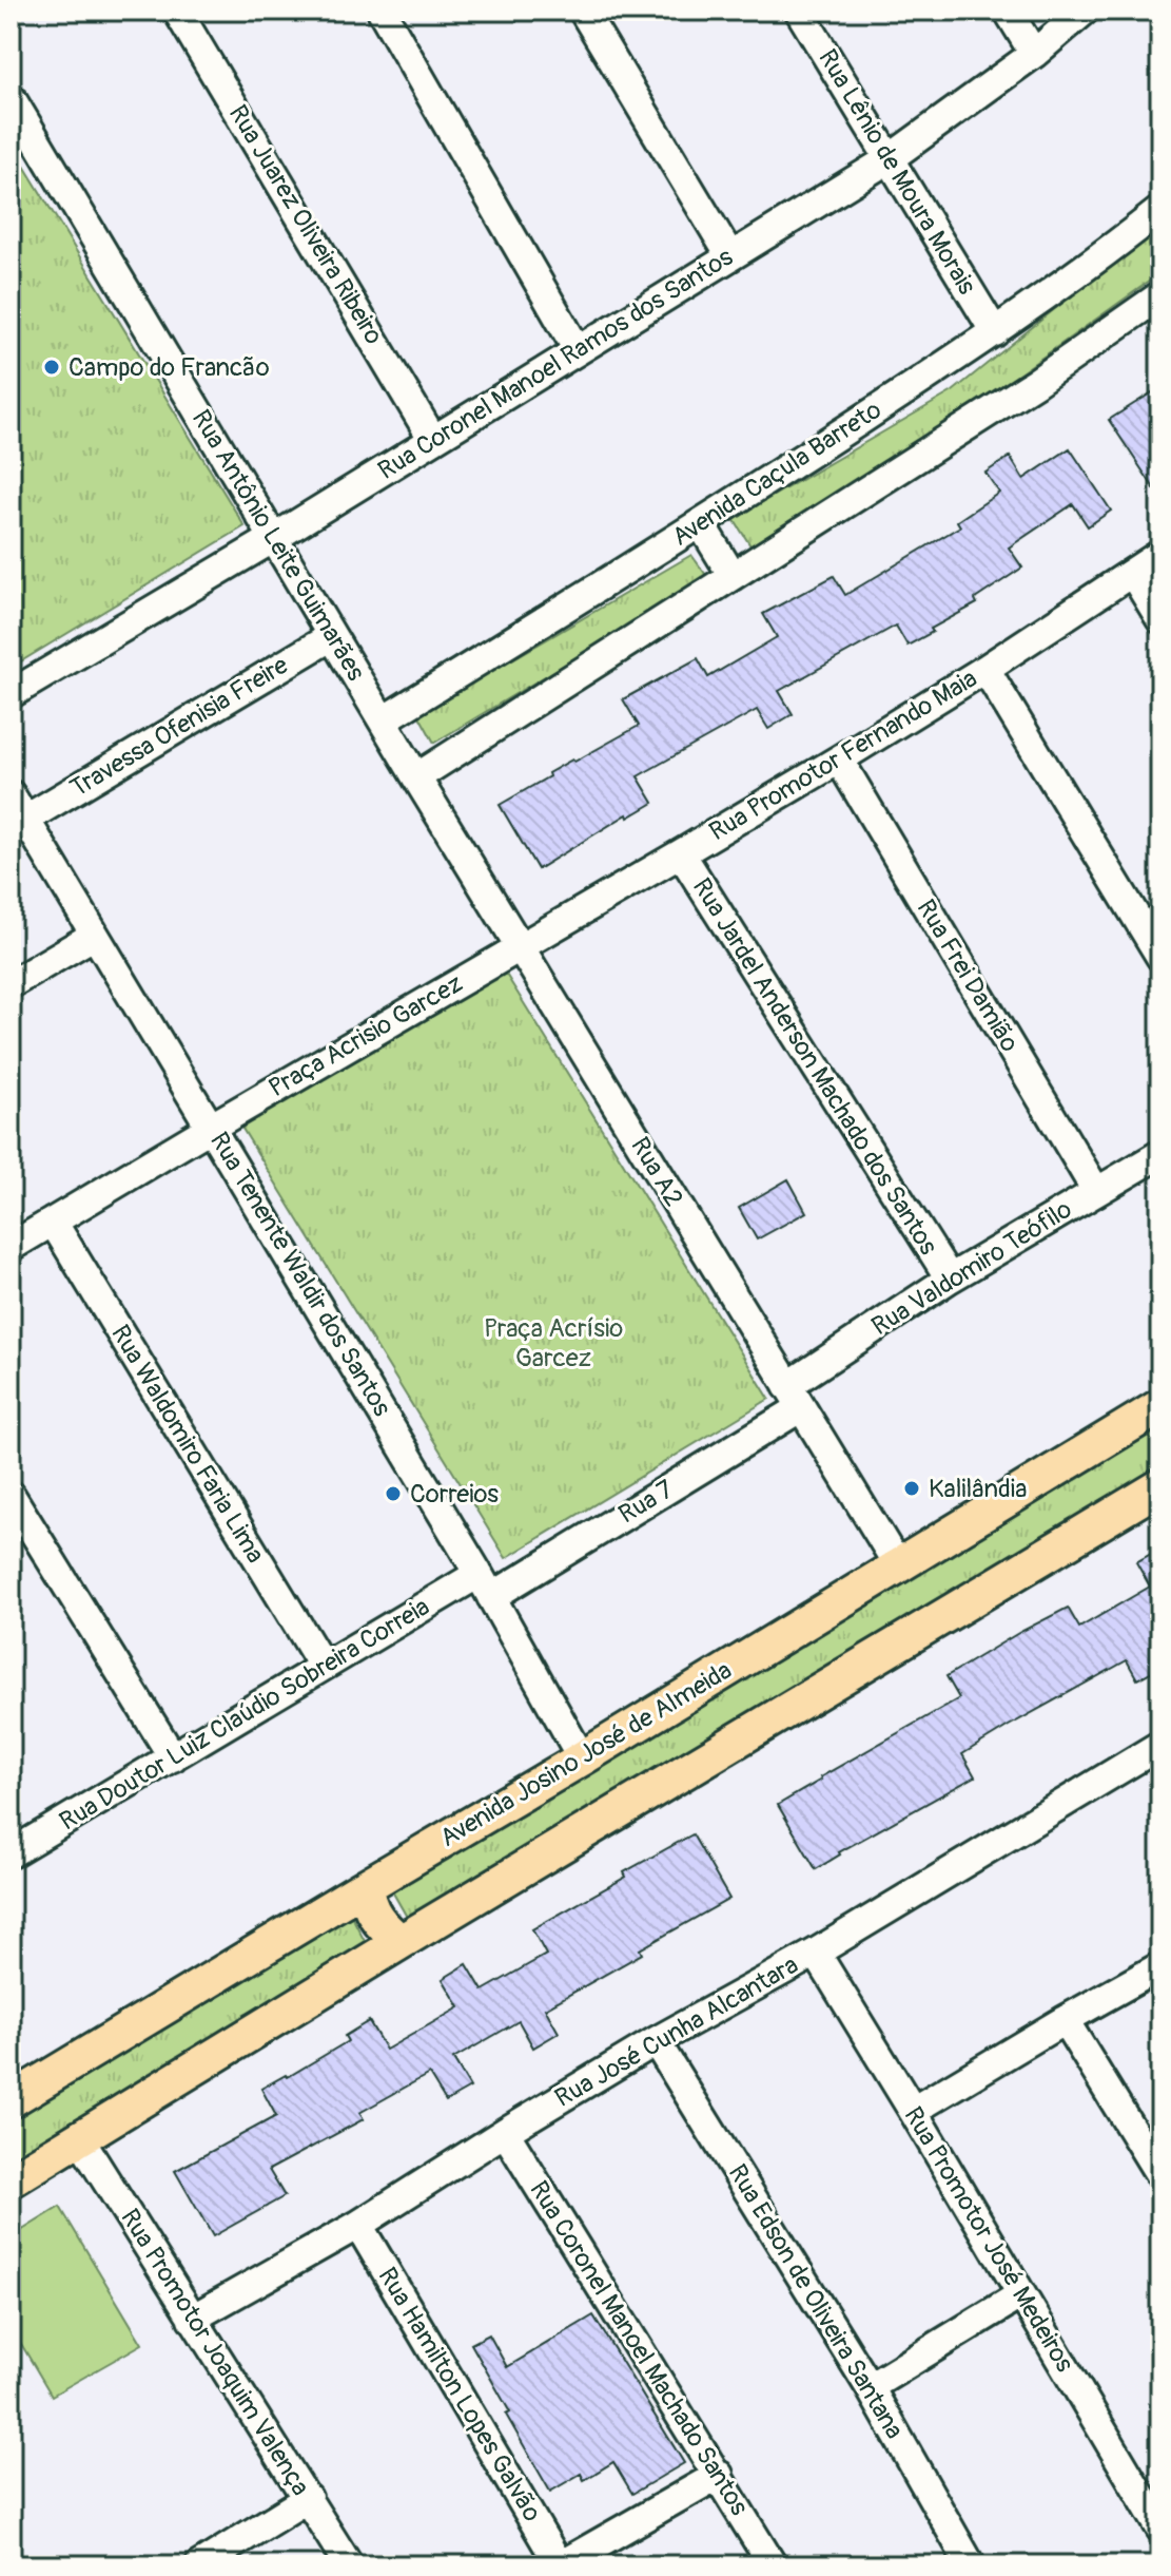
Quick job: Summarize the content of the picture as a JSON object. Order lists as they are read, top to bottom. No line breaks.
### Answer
{"streets":{"main road":["Avenida Josino José de Almeida"],"street":["Rua Lênio de Moura Morais","Rua Juarez Oliveira Ribeiro","Rua Coronel Manoel Ramos dos Santos","Avenida Caçula Barreto","Rua Antônio Leite Guimarães","Travessa Ofenisia Freire","Rua Promotor Fernando Maia","Rua Frei Damião","Praça Acrisio Garcez","Rua Jardel Anderson Machado dos Santos","Rua A2","Rua Valdomiro Teófilo","Rua Tenente Waldir dos Santos","Rua Waldomiro Faria Lima","Rua 7","Rua Doutor Luiz Claúdio Sobreira Correia","Rua José Cunha Alcantara","Rua Promotor José Medeiros","Rua Edson de Oliveira Santana","Rua Coronel Manoel Machado Santos","Rua Promotor Joaquim Valença","Rua Hamilton Lopes Galvão"]},"crossings":[["Rua Lênio de Moura Morais","Rua Coronel Manoel Ramos dos Santos"],["Rua Lênio de Moura Morais","Avenida Caçula Barreto"],["Rua Juarez Oliveira Ribeiro","Rua Coronel Manoel Ramos dos Santos"],["Rua Coronel Manoel Ramos dos Santos","Rua Antônio Leite Guimarães"],["Avenida Caçula Barreto","Rua Antônio Leite Guimarães"],["Rua Antônio Leite Guimarães","Travessa Ofenisia Freire"],["Rua Antônio Leite Guimarães","Rua A2"],["Travessa Ofenisia Freire","Rua Tenente Waldir dos Santos"],["Rua Promotor Fernando Maia","Rua Frei Damião"],["Rua Promotor Fernando Maia","Praça Acrisio Garcez"],["Rua Promotor Fernando Maia","Rua Jardel Anderson Machado dos Santos"],["Rua Promotor Fernando Maia","Rua A2"],["Rua Frei Damião","Rua Valdomiro Teófilo"],["Praça Acrisio Garcez","Rua A2"],["Praça Acrisio Garcez","Rua Tenente Waldir dos Santos"],["Praça Acrisio Garcez","Rua Waldomiro Faria Lima"],["Rua Jardel Anderson Machado dos Santos","Rua Valdomiro Teófilo"],["Rua A2","Rua Valdomiro Teófilo"],["Rua A2","Rua 7"],["Rua A2","Avenida Josino José de Almeida"],["Rua Valdomiro Teófilo","Rua 7"],["Rua Tenente Waldir dos Santos","Rua 7"],["Rua Tenente Waldir dos Santos","Rua Doutor Luiz Claúdio Sobreira Correia"],["Rua Tenente Waldir dos Santos","Avenida Josino José de Almeida"],["Rua Waldomiro Faria Lima","Rua Doutor Luiz Claúdio Sobreira Correia"],["Rua 7","Rua Doutor Luiz Claúdio Sobreira Correia"],["Rua José Cunha Alcantara","Rua Promotor José Medeiros"],["Rua José Cunha Alcantara","Rua Edson de Oliveira Santana"],["Rua José Cunha Alcantara","Rua Coronel Manoel Machado Santos"],["Rua José Cunha Alcantara","Rua Promotor Joaquim Valença"],["Rua José Cunha Alcantara","Rua Hamilton Lopes Galvão"]],"parks":["Praça Acrísio Garcez"],"places":["Campo do Francão","Kalilândia","Correios"]}
